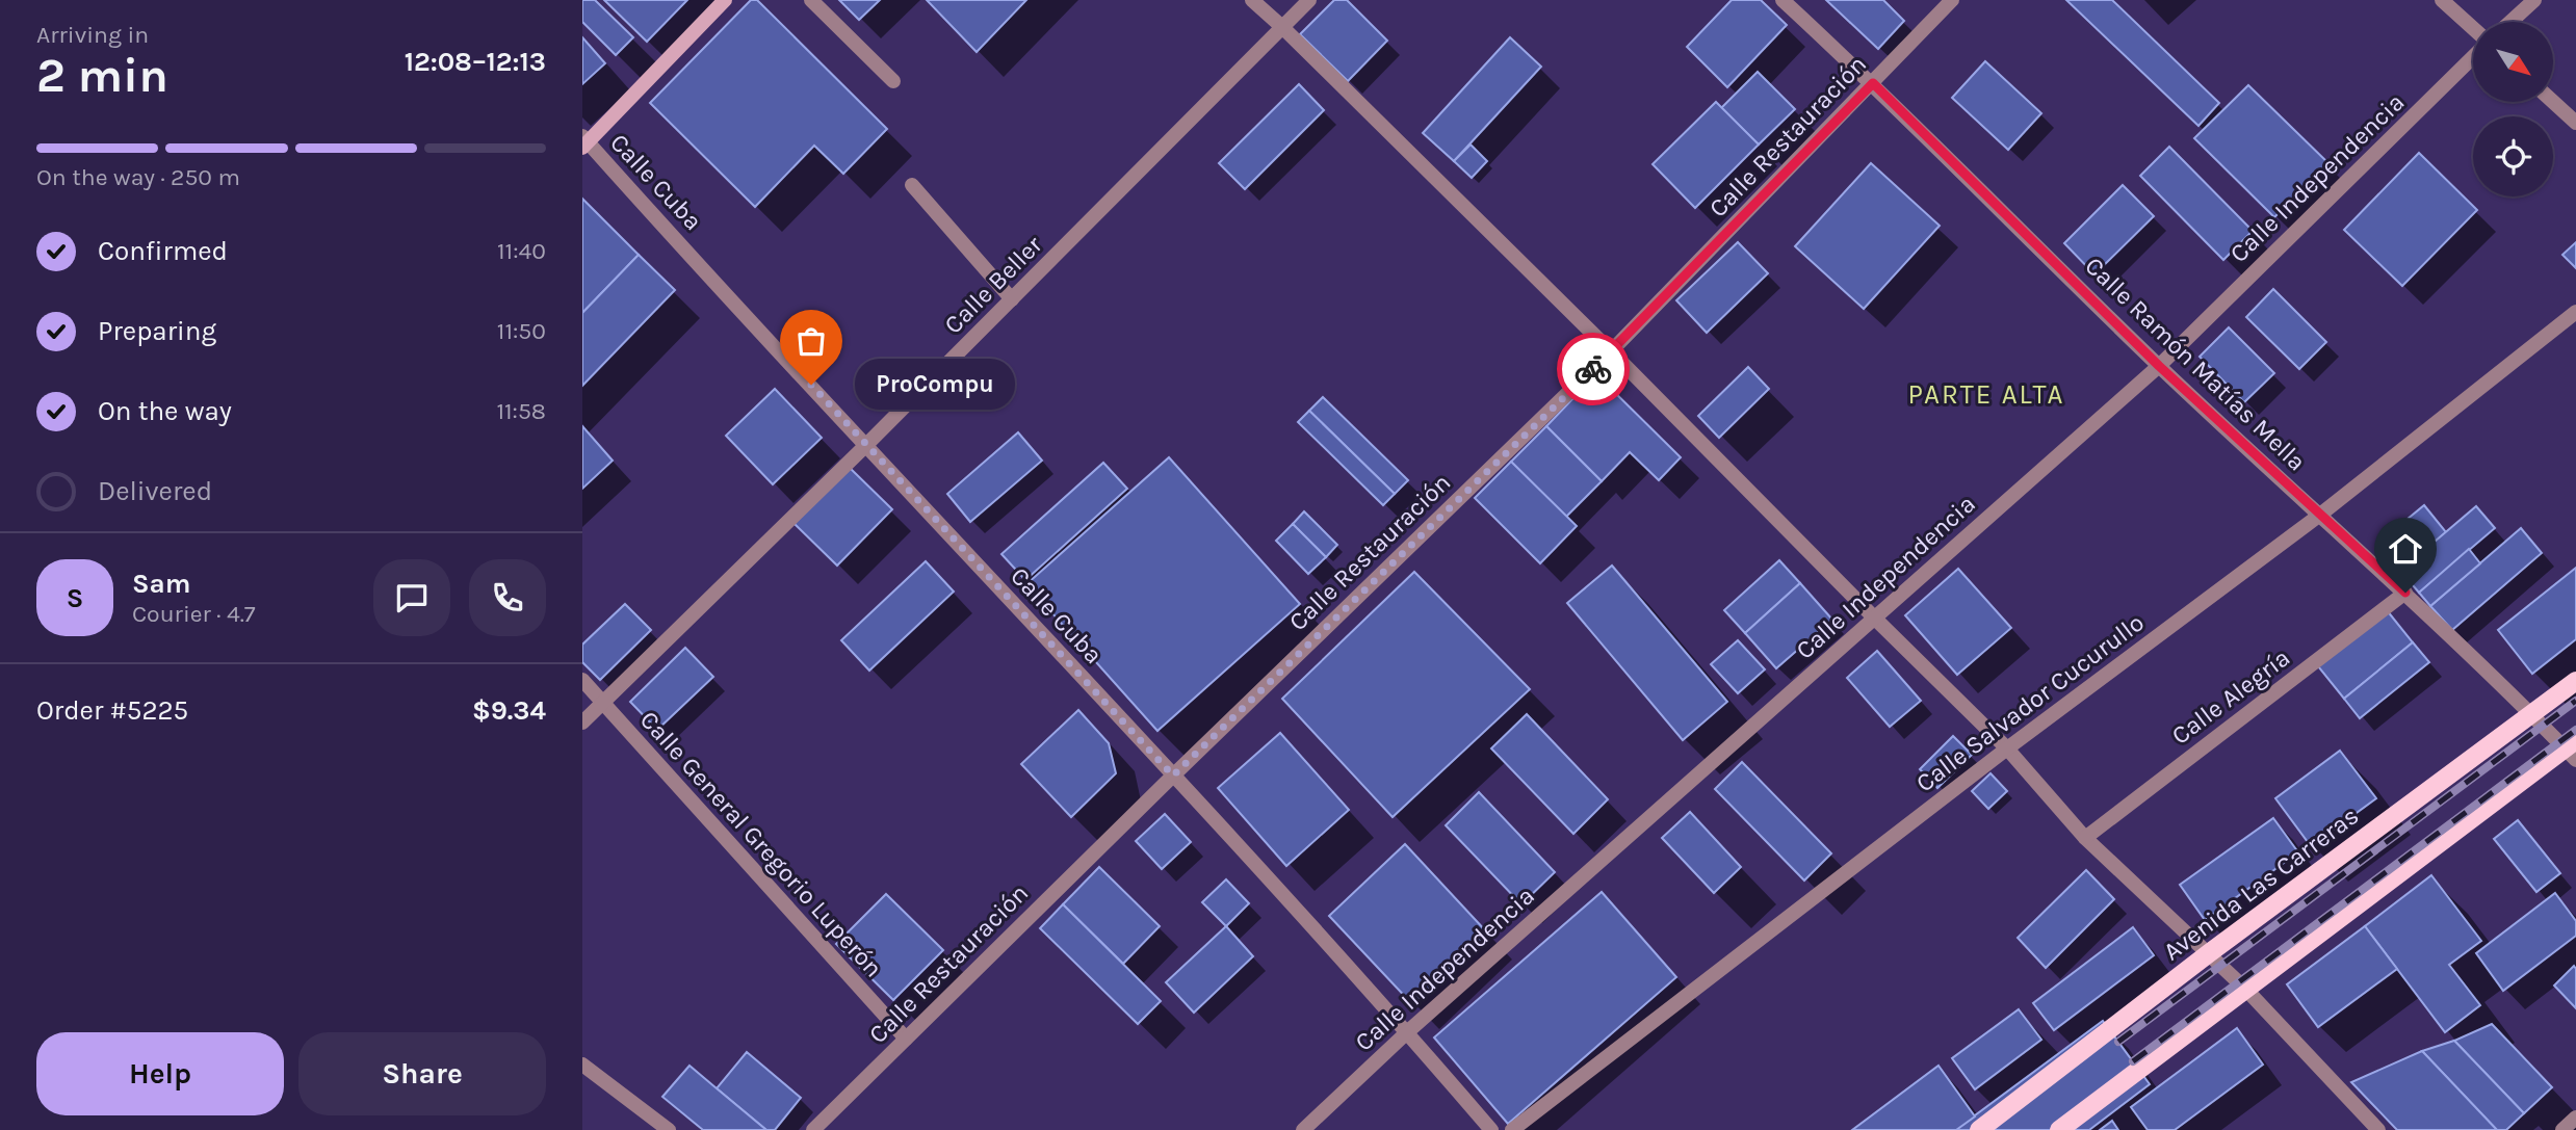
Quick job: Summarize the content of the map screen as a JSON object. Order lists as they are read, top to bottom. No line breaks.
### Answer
{"streets":{"main road":["Avenida Las Carreras"],"street":["Calle Restauración","Calle Independencia","Calle Cuba","Calle Beller","Calle Ramón Matías Mella","Calle Alegría","Calle Salvador Cucurullo","Calle General Gregorio Luperón"]},"crossings":[["Calle Restauración","Calle Cuba"],["Calle Restauración","Calle Ramón Matías Mella"],["Calle Restauración","Calle General Gregorio Luperón"],["Calle Independencia","Calle Cuba"],["Calle Independencia","Calle Ramón Matías Mella"],["Calle Cuba","Calle Beller"],["Calle Beller","Calle General Gregorio Luperón"],["Calle Ramón Matías Mella","Calle Alegría"],["Calle Ramón Matías Mella","Calle Salvador Cucurullo"],["Calle Ramón Matías Mella","Avenida Las Carreras"]],"districts":["PARTE ALTA"],"places":["ProCompu"],"north":"bottom right","page":{"heading":["2 min","Arriving in","12:08–12:13"],"panel":["Sam","Courier · 4.7","Order #5225","$9.34"],"bar":"On the way · 250 m","list":[["Confirmed","11:40"],["Preparing","11:50"],["On the way","11:58"],"Delivered"],"bubble":"ProCompu","round":"S","buttons":["Help","Share"]}}
